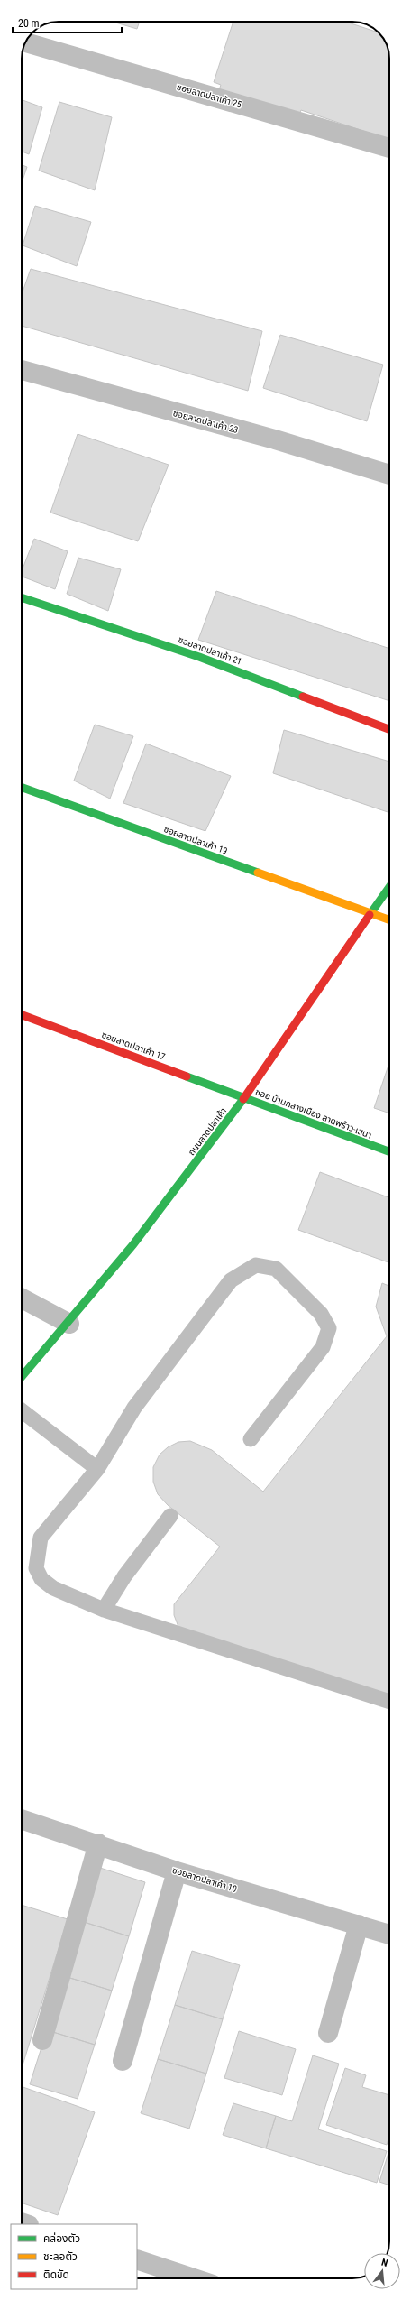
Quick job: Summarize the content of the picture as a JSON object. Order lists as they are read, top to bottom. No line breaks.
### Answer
{"streets":{"street":["ซอยลาดปลาเค้า 25","ซอยลาดปลาเค้า 23","ซอยลาดปลาเค้า 21","ซอยลาดปลาเค้า 19","ซอยลาดปลาเค้า 17","ซอย บ้านกลางเมือง ลาดพร้าว-เสนา","ถนนลาดปลาเค้า","ซอยลาดปลาเค้า 10"]},"crossings":[["ซอยลาดปลาเค้า 19","ถนนลาดปลาเค้า"],["ซอยลาดปลาเค้า 17","ซอย บ้านกลางเมือง ลาดพร้าว-เสนา"],["ซอยลาดปลาเค้า 17","ถนนลาดปลาเค้า"],["ซอย บ้านกลางเมือง ลาดพร้าว-เสนา","ถนนลาดปลาเค้า"]],"legend":["คล่องตัว","ชะลอตัว","ติดขัด"],"scale_bar":"20 m","north":"top"}
